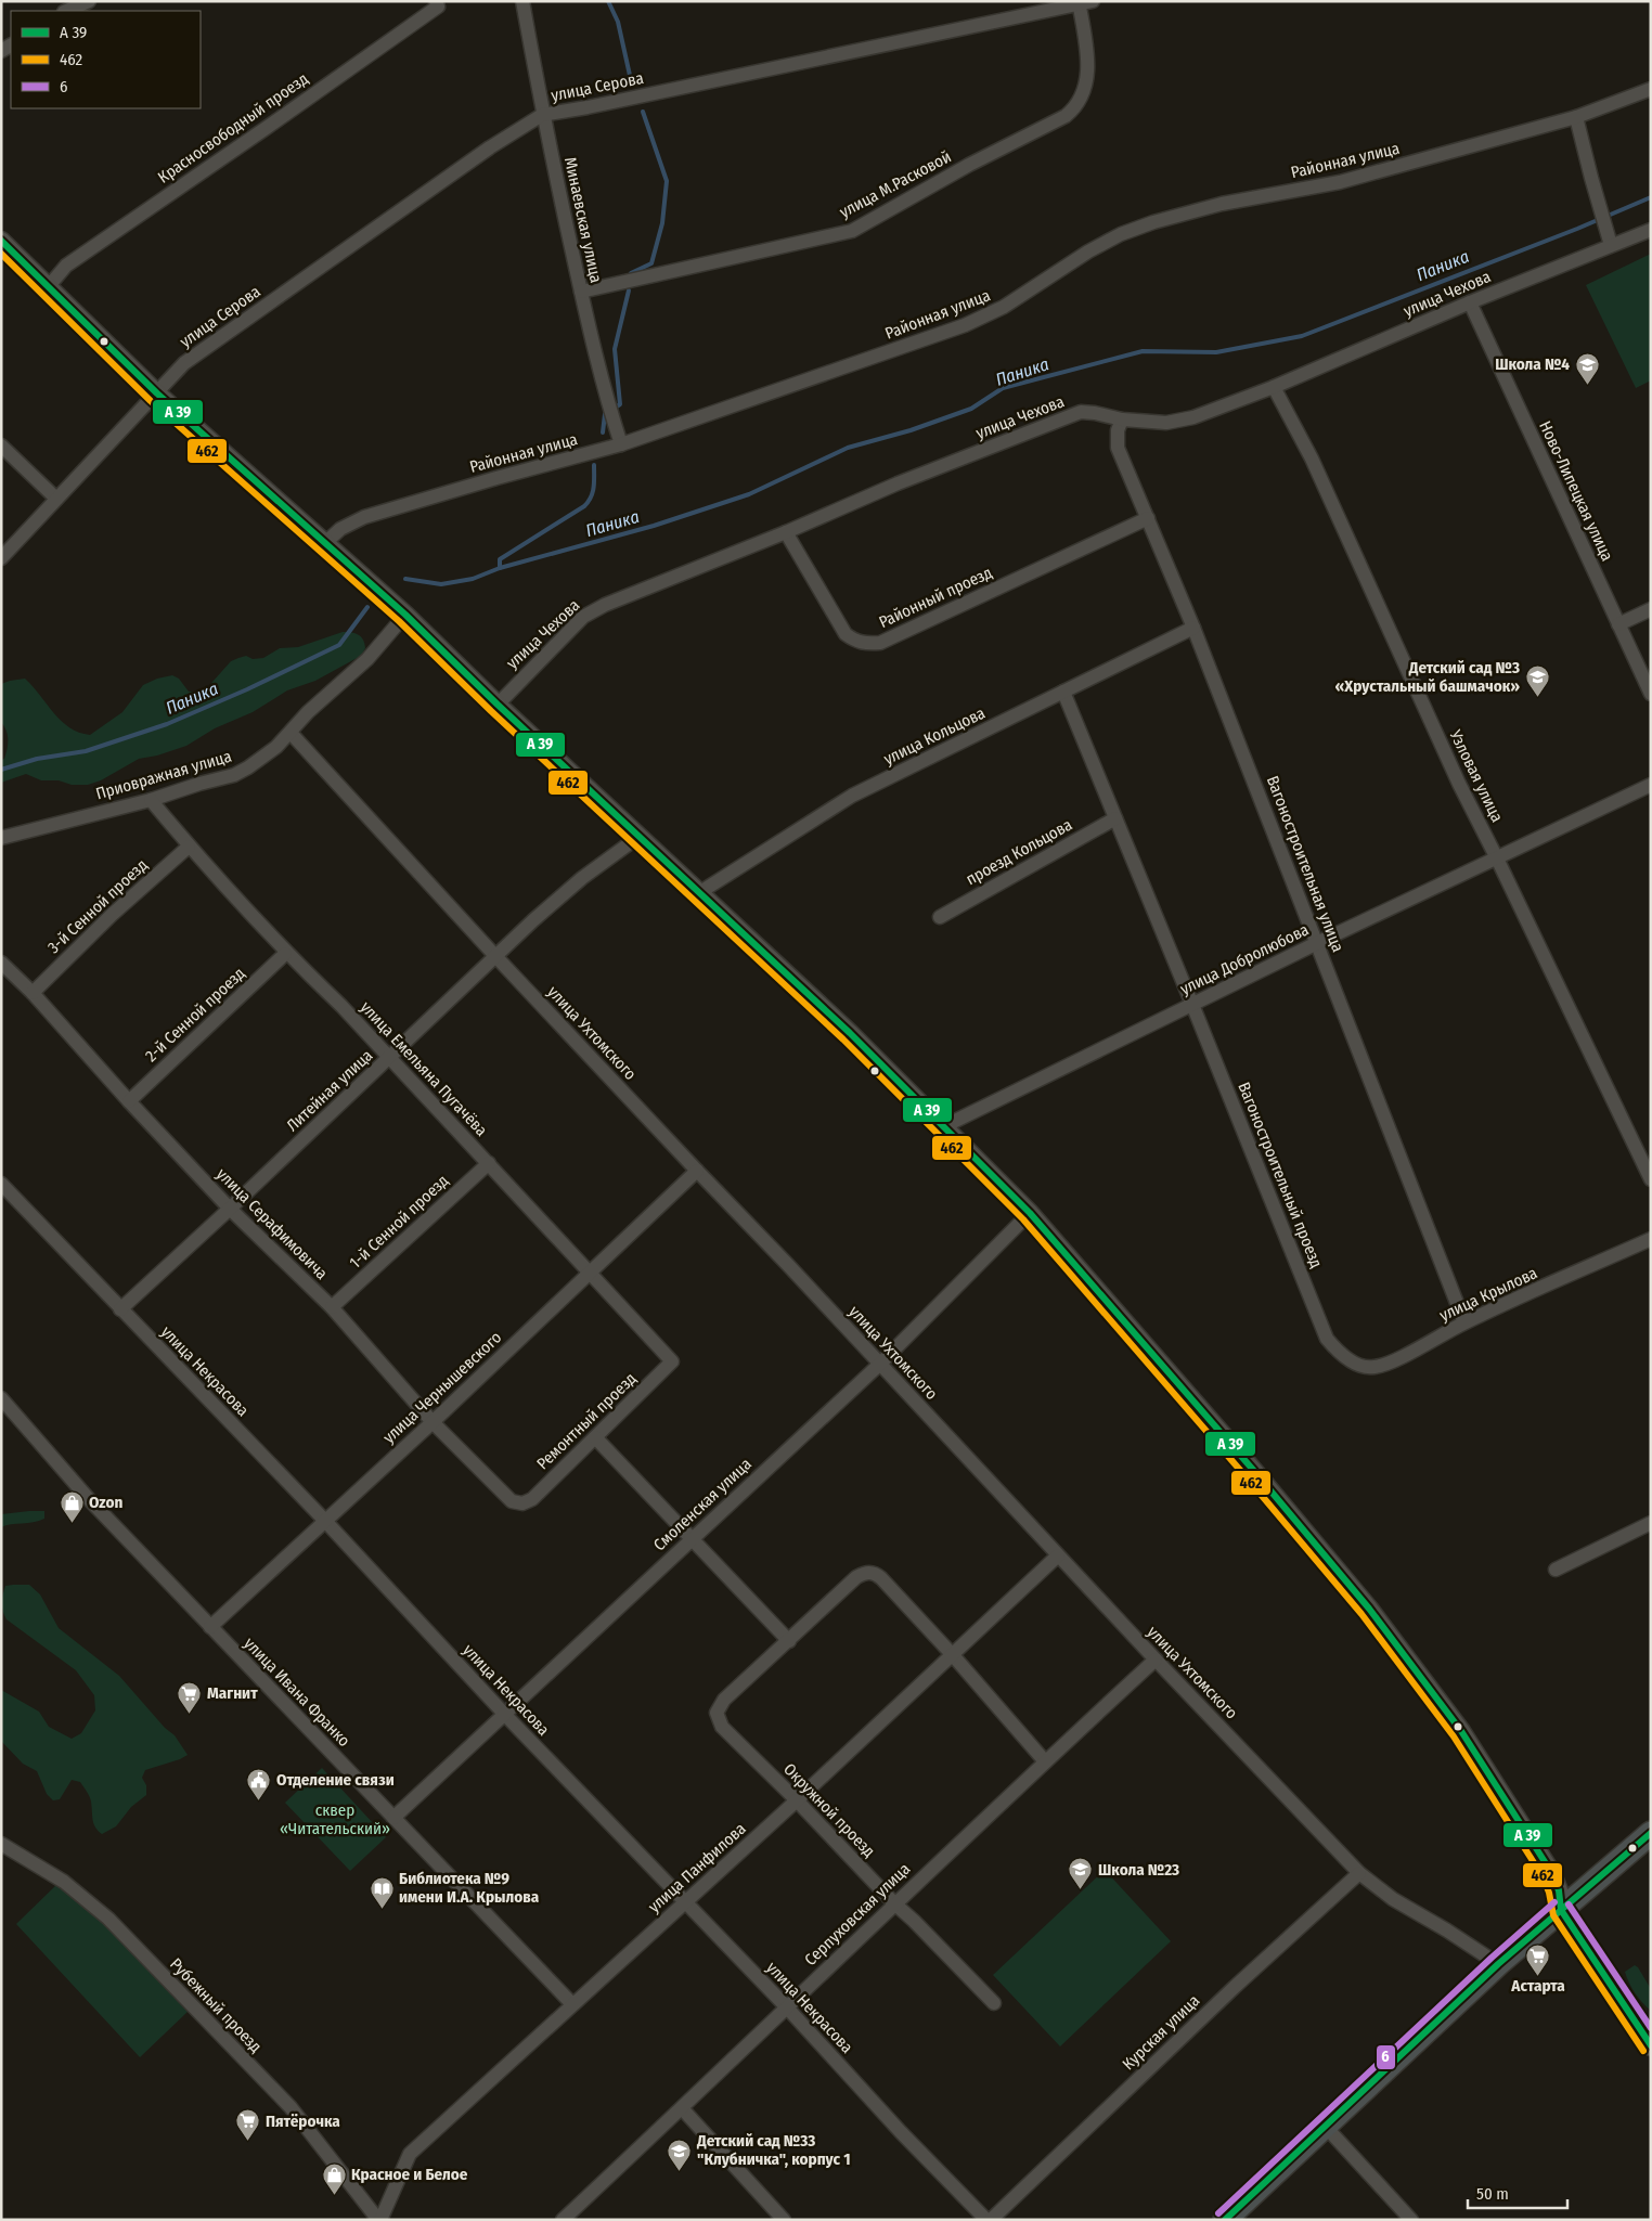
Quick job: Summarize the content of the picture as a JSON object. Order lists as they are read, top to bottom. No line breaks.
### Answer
{"streets":{"street":["улица Серова","Красносвободный проезд","Районная улица","улица М.Расковой","Минаевская улица","улица Чехова","Ново-Липецкая улица","Районный проезд","улица Кольцова","Приовражная улица","Узловая улица","проезд Кольцова","Вагоностроительная улица","3-й Сенной проезд","улица Добролюбова","2-й Сенной проезд","улица Ухтомского","улица Емельяна Пугачёва","Литейная улица","Вагоностроительный проезд","1-й Сенной проезд","улица Серафимовича","улица Крылова","улица Некрасова","улица Чернышевского","Ремонтный проезд","Смоленская улица","улица Ивана Франко","Окружной проезд","улица Панфилова","Серпуховская улица","Рубежный проезд","Курская улица"]},"crossings":[["улица Серова","улица М.Расковой"],["улица Серова","Минаевская улица"],["Районная улица","Минаевская улица"],["улица М.Расковой","Минаевская улица"],["улица Чехова","Ново-Липецкая улица"],["улица Чехова","Районный проезд"],["улица Чехова","Узловая улица"],["улица Чехова","Вагоностроительная улица"],["Районный проезд","Вагоностроительная улица"],["улица Кольцова","Вагоностроительная улица"],["улица Кольцова","Вагоностроительный проезд"],["Приовражная улица","улица Ухтомского"],["Приовражная улица","улица Емельяна Пугачёва"],["Узловая улица","улица Добролюбова"],["проезд Кольцова","Вагоностроительный проезд"],["Вагоностроительная улица","улица Добролюбова"],["Вагоностроительная улица","улица Крылова"],["3-й Сенной проезд","улица Емельяна Пугачёва"],["3-й Сенной проезд","улица Серафимовича"],["улица Добролюбова","Вагоностроительный проезд"],["2-й Сенной проезд","улица Емельяна Пугачёва"],["2-й Сенной проезд","улица Серафимовича"],["улица Ухтомского","Литейная улица"],["улица Ухтомского","улица Чернышевского"],["улица Ухтомского","Смоленская улица"],["улица Ухтомского","улица Панфилова"],["улица Ухтомского","Серпуховская улица"],["улица Ухтомского","Курская улица"],["улица Емельяна Пугачёва","Литейная улица"],["улица Емельяна Пугачёва","1-й Сенной проезд"],["улица Емельяна Пугачёва","улица Чернышевского"],["улица Емельяна Пугачёва","Ремонтный проезд"],["Литейная улица","улица Серафимовича"],["Литейная улица","улица Некрасова"],["Вагоностроительный проезд","улица Крылова"],["1-й Сенной проезд","улица Серафимовича"],["улица Серафимовича","улица Чернышевского"],["улица Серафимовича","Ремонтный проезд"],["улица Некрасова","улица Чернышевского"],["улица Некрасова","Смоленская улица"],["улица Некрасова","улица Панфилова"],["улица Некрасова","Серпуховская улица"],["улица Некрасова","Курская улица"],["улица Чернышевского","улица Ивана Франко"],["Смоленская улица","улица Ивана Франко"],["улица Ивана Франко","улица Панфилова"],["Окружной проезд","улица Панфилова"],["Окружной проезд","Серпуховская улица"],["улица Панфилова","Рубежный проезд"]],"water":["Паника"],"parks":["сквер «Читательский»"],"places":{"school or university":["Школа №4","Детский сад №3 «Хрустальный башмачок»","Школа №23","Детский сад №33 \"Клубничка\", корпус 1"],"shop":["Ozon","Красное и Белое"],"supermarket":["Магнит","Астарта","Пятёрочка"],"public building":["Отделение связи"],"library":["Библиотека №9 имени И.А. Крылова"]},"lines":["transit line 462","transit line 6"],"legend":["А 39","462","6"],"scale_bar":"50 m"}
